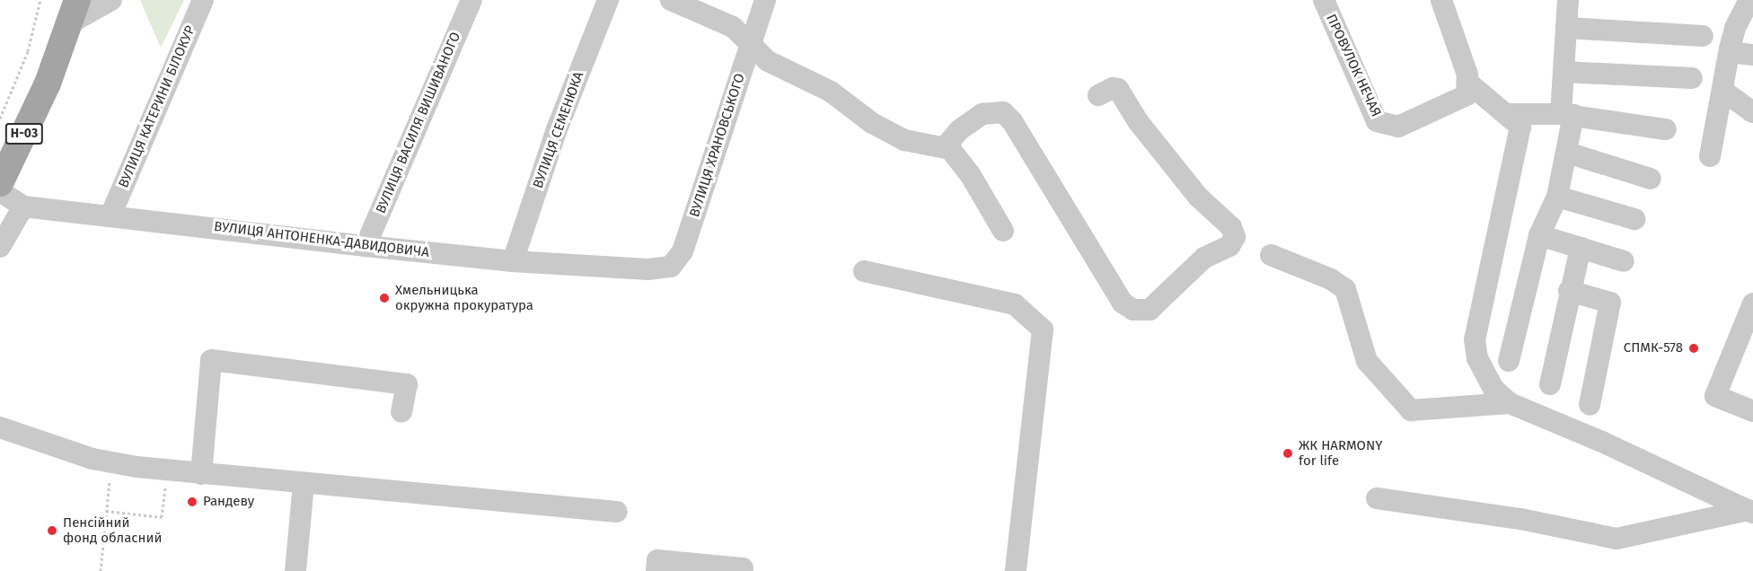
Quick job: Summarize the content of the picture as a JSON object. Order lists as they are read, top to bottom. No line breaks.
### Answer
{"streets":{"main road":["Н-03"],"street":["ПРОВУЛОК НЕЧАЯ","ВУЛИЦЯ КАТЕРИНИ БІЛОКУР","ВУЛИЦЯ ВАСИЛЯ ВИШИВАНОГО","ВУЛИЦЯ СЕМЕНЮКА","ВУЛИЦЯ ХРАНОВСЬКОГО","ВУЛИЦЯ АНТОНЕНКА-ДАВИДОВИЧА"]},"crossings":[["ВУЛИЦЯ КАТЕРИНИ БІЛОКУР","ВУЛИЦЯ АНТОНЕНКА-ДАВИДОВИЧА"],["ВУЛИЦЯ ВАСИЛЯ ВИШИВАНОГО","ВУЛИЦЯ АНТОНЕНКА-ДАВИДОВИЧА"],["ВУЛИЦЯ СЕМЕНЮКА","ВУЛИЦЯ АНТОНЕНКА-ДАВИДОВИЧА"],["ВУЛИЦЯ ХРАНОВСЬКОГО","ВУЛИЦЯ АНТОНЕНКА-ДАВИДОВИЧА"]],"places":["Хмельницька окружна прокуратура","СПМК-578","ЖК HARMONY for life","Рандеву","Пенсійний фонд обласний"]}
